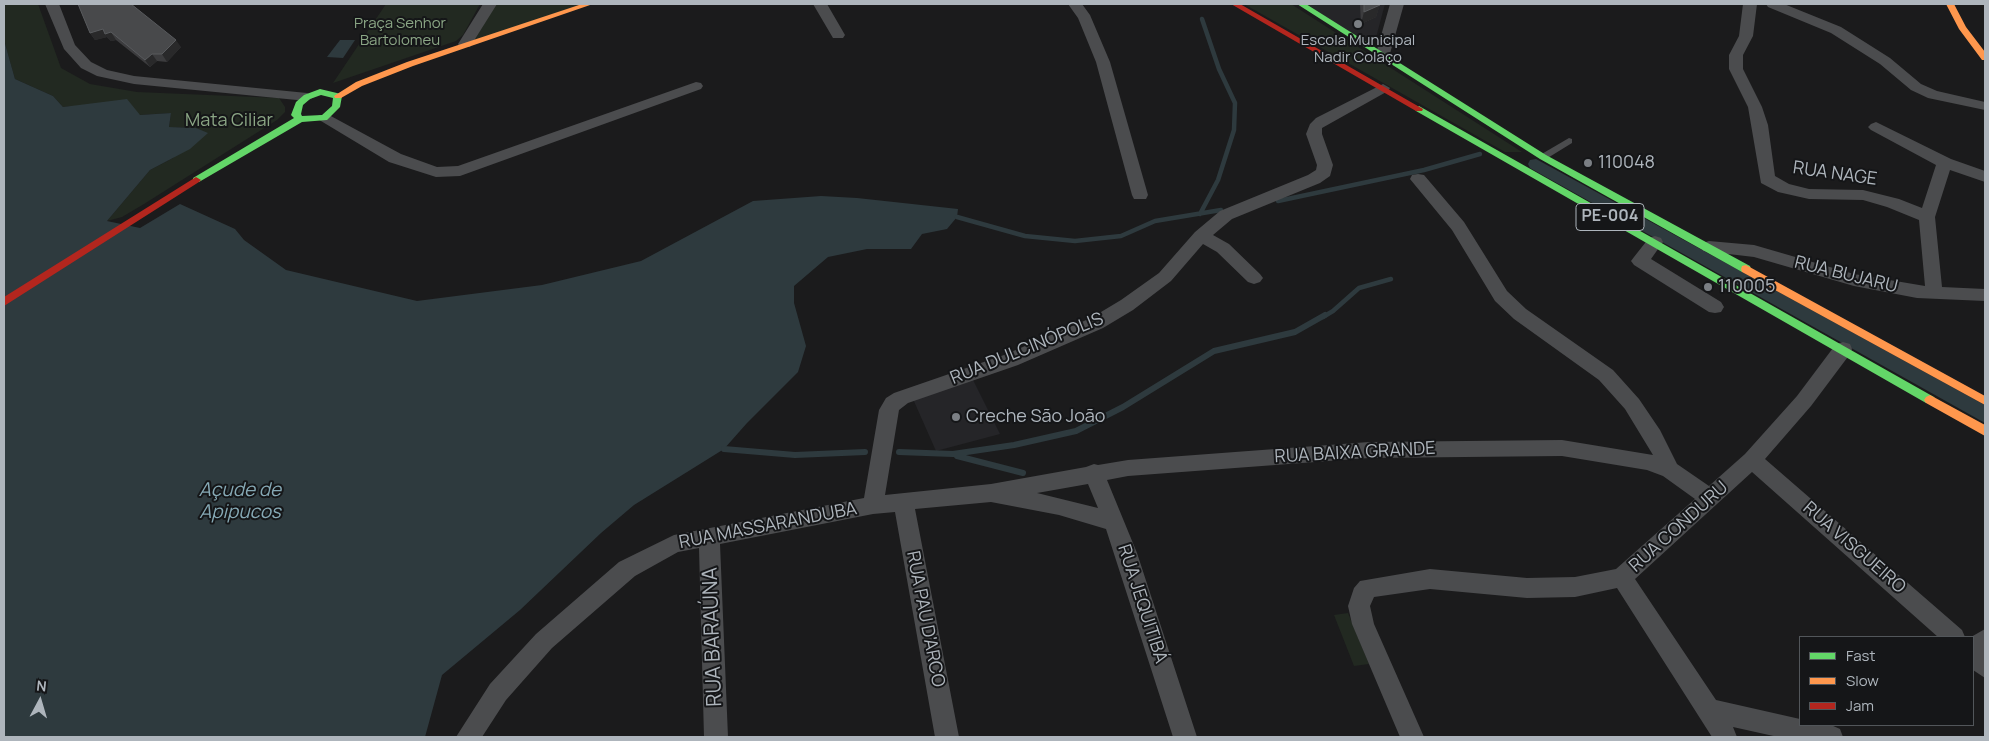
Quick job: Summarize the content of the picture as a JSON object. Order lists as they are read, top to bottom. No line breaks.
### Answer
{"streets":{"main road":["PE-004"],"street":["RUA NAGE","RUA BUJARU","RUA DULCINÓPOLIS","RUA BAIXA GRANDE","RUA MASSARANDUBA","RUA CONDURU","RUA VISGUEIRO","RUA JEQUITIBÁ","RUA PAU D'ARCO","RUA BARAÚNA"]},"crossings":[["PE-004","RUA BUJARU"],["PE-004","RUA DULCINÓPOLIS"],["PE-004","RUA CONDURU"],["RUA DULCINÓPOLIS","RUA MASSARANDUBA"],["RUA BAIXA GRANDE","RUA MASSARANDUBA"],["RUA BAIXA GRANDE","RUA CONDURU"],["RUA BAIXA GRANDE","RUA JEQUITIBÁ"],["RUA MASSARANDUBA","RUA JEQUITIBÁ"],["RUA MASSARANDUBA","RUA PAU D'ARCO"],["RUA MASSARANDUBA","RUA BARAÚNA"],["RUA CONDURU","RUA VISGUEIRO"]],"water":["Açude de Apipucos"],"parks":["Praça Senhor Bartolomeu","Mata Ciliar"],"places":["Escola Municipal Nadir Colaço","110048","110005","Creche São João"],"legend":["Fast","Slow","Jam"],"north":"top"}
